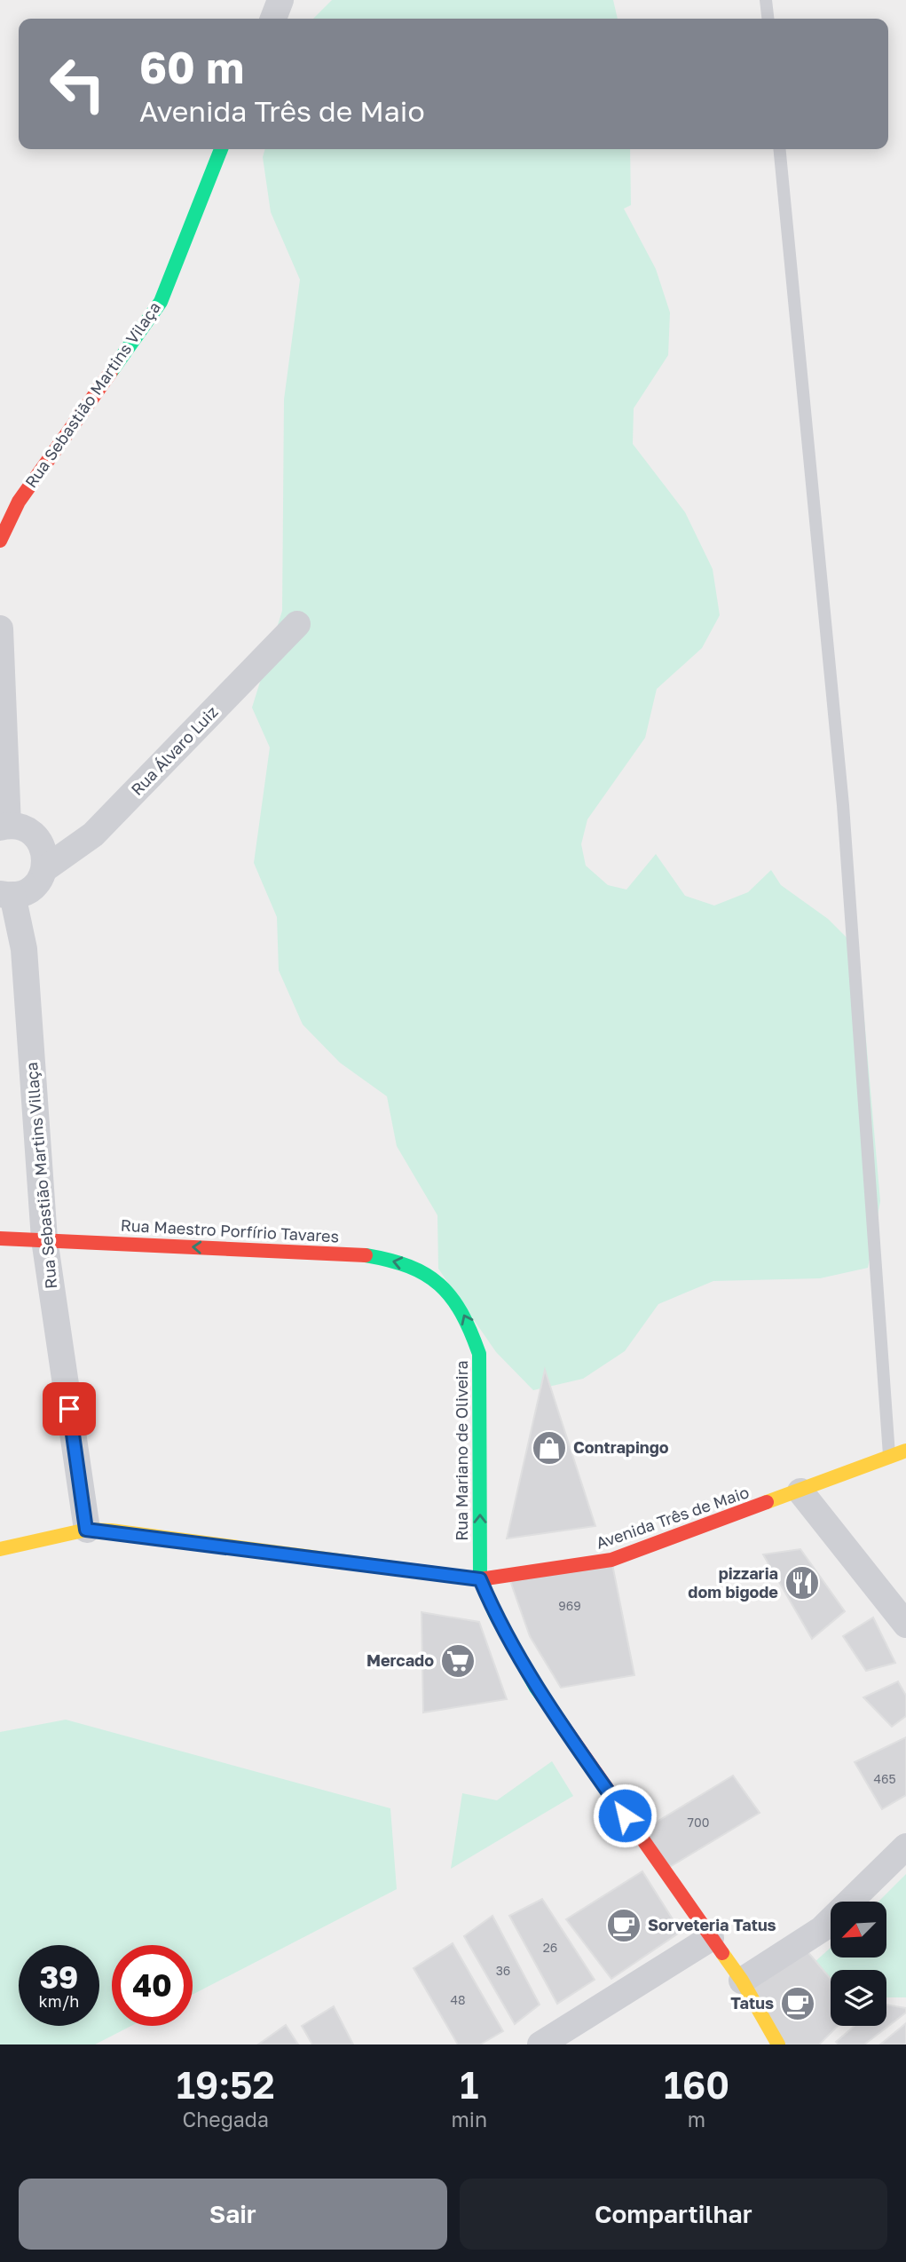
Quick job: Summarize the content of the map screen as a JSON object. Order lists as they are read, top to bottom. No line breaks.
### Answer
{"streets":{"street":["Rua Sebastião Martins Vilaça","Rua Álvaro Luiz","Rua Sebastião Martins Villaça","Rua Maestro Porfírio Tavares","Rua Mariano de Oliveira","Avenida Três de Maio"]},"crossings":[["Rua Álvaro Luiz","Rua Sebastião Martins Villaça"],["Rua Sebastião Martins Villaça","Rua Maestro Porfírio Tavares"],["Rua Sebastião Martins Villaça","Avenida Três de Maio"],["Rua Maestro Porfírio Tavares","Rua Mariano de Oliveira"],["Rua Mariano de Oliveira","Avenida Três de Maio"]],"one_way":["Rua Maestro Porfírio Tavares","Rua Mariano de Oliveira"],"places":{"shop":["Contrapingo"],"restaurant":["pizzaria dom bigode"],"supermarket":["Mercado"],"cafe":["Sorveteria Tatus","Tatus"]},"house_numbers":["969","465","700","26","36","48"],"north":"bottom left","page":{"turn":["60 m","Avenida Três de Maio"],"speed":"39 km/h","limit":"40","eta":["19:52","Chegada","1","min","160","m"],"buttons":["Sair","Compartilhar"]}}
